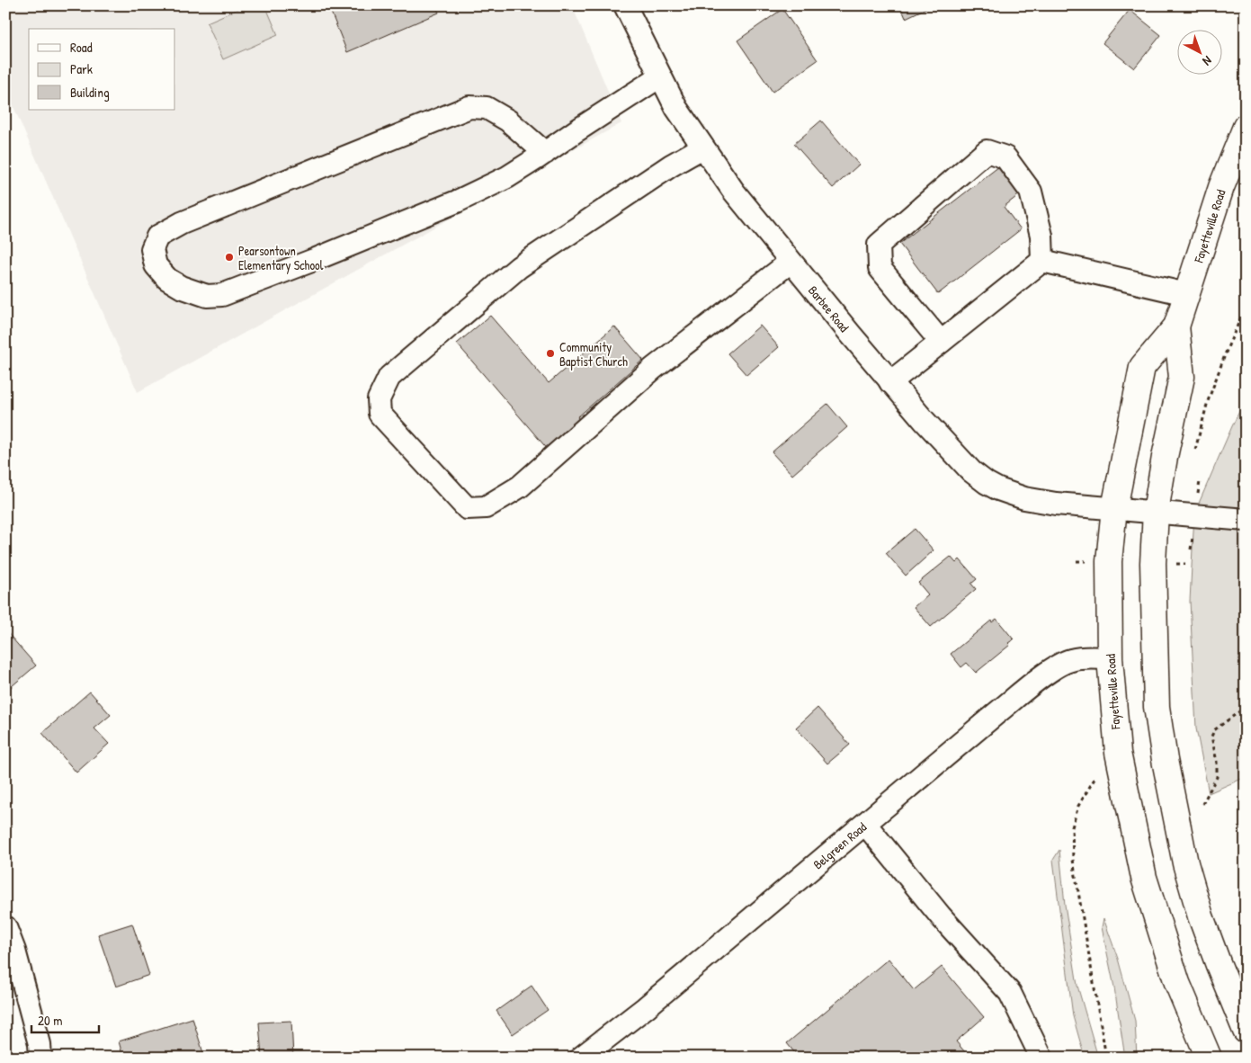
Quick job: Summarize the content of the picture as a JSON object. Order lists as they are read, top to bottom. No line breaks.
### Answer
{"streets":{"main road":["Fayetteville Road"],"street":["Barbee Road","Belgreen Road"]},"crossings":[["Fayetteville Road","Barbee Road"],["Fayetteville Road","Belgreen Road"]],"places":["Pearsontown Elementary School","Community Baptist Church"],"legend":["Road","Park","Building"],"scale_bar":"20 m","north":"bottom right"}
